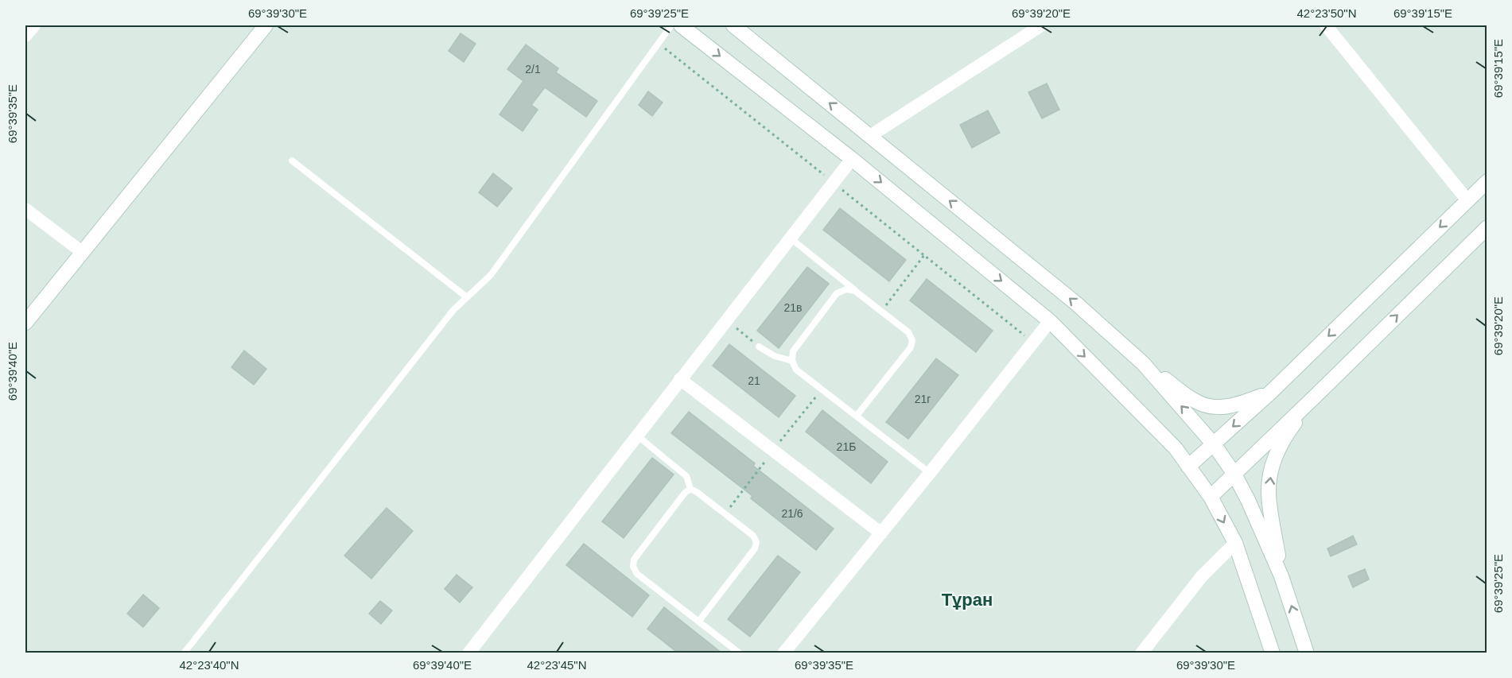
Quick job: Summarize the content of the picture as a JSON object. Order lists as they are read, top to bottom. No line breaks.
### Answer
{"districts":["Тұран"],"house_numbers":["2/1","21в","21","21г","21Б","21/6"],"coordinates":["69°39'30\"E","69°39'25\"E","69°39'20\"E","42°23'50\"N","69°39'15\"E","69°39'35\"E","69°39'40\"E","42°23'40\"N","42°23'45\"N"]}
